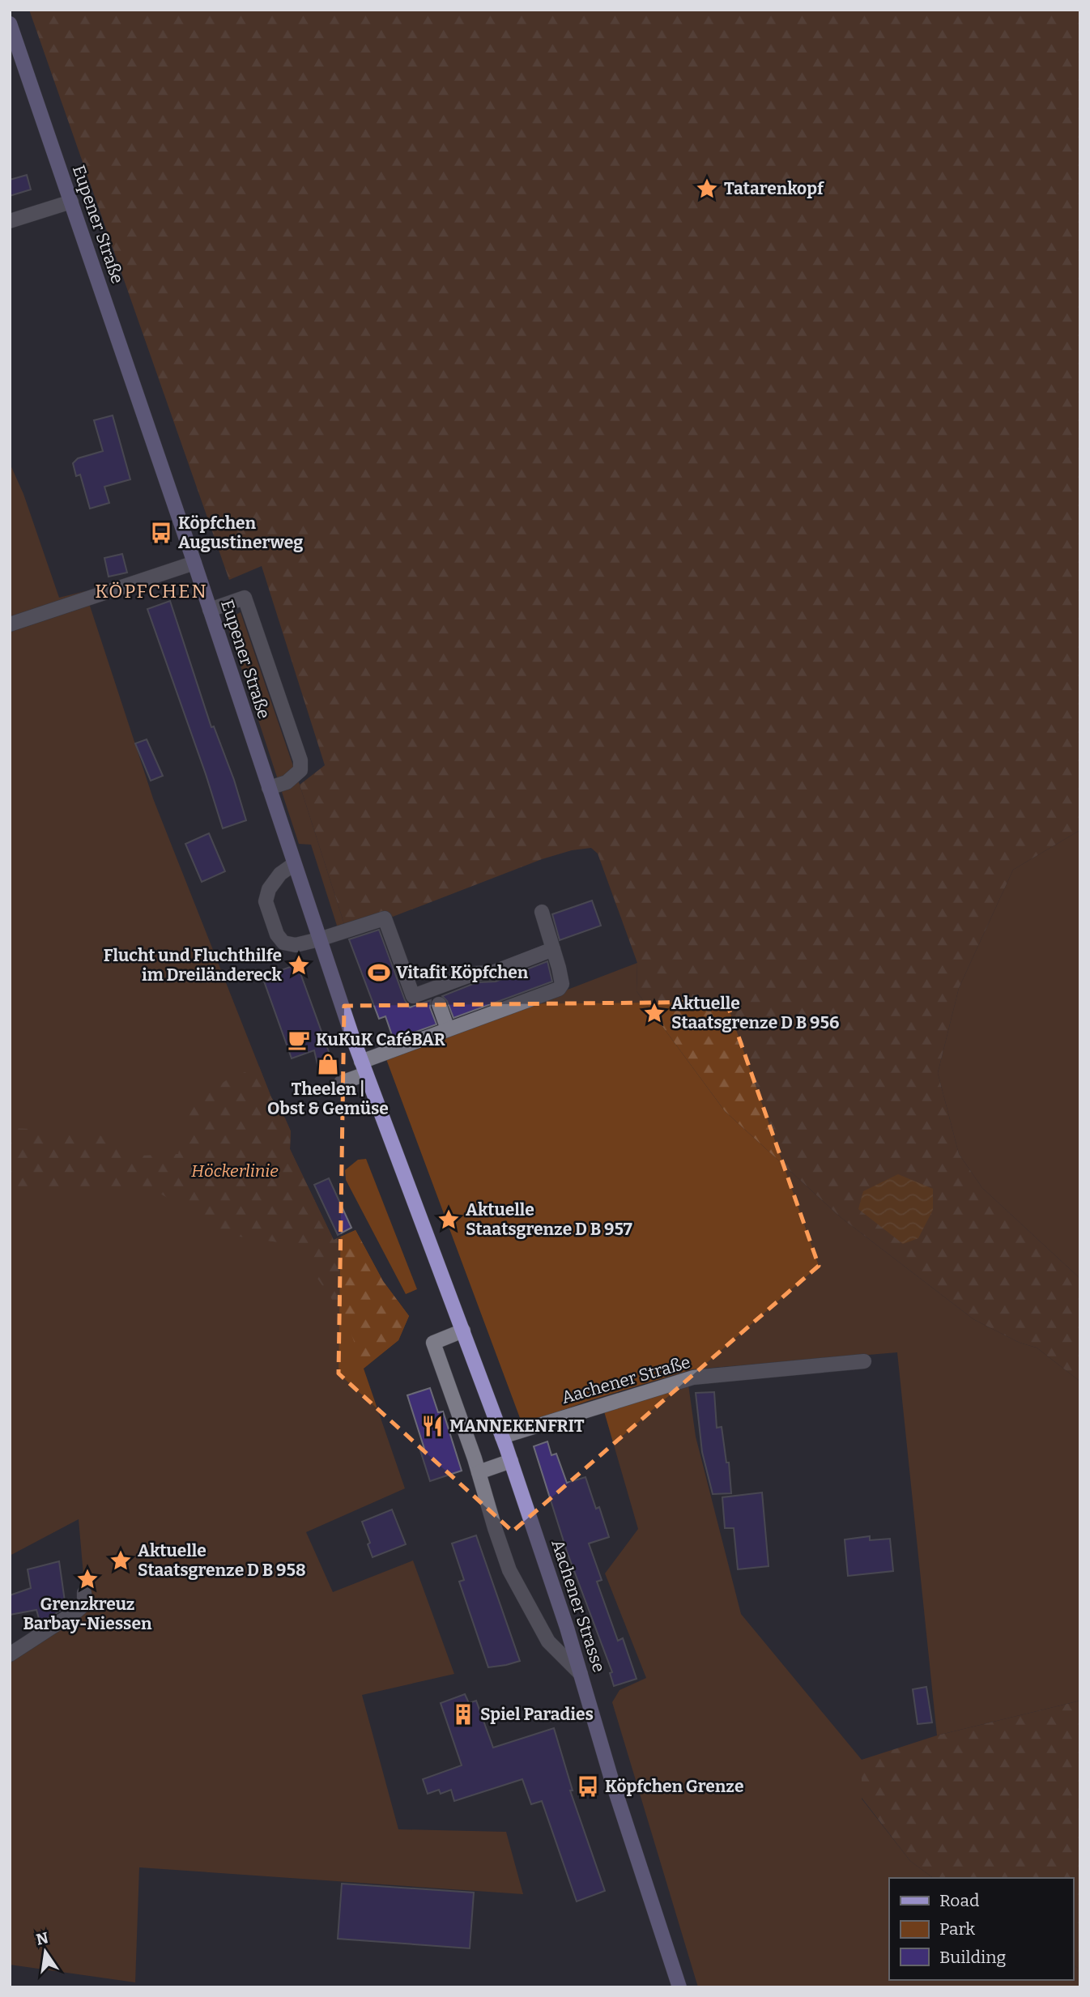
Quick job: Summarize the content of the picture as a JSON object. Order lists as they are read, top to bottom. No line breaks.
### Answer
{"streets":{"main road":["Eupener Straße","Aachener Strasse"],"street":["Aachener Straße"]},"crossings":[["Eupener Straße","Aachener Strasse"],["Aachener Straße","Aachener Strasse"]],"districts":["KÖPFCHEN"],"parks":["Höckerlinie"],"places":{"place":["Tatarenkopf","Flucht und Fluchthilfe im Dreiländereck","Aktuelle Staatsgrenze D B 956","Aktuelle Staatsgrenze D B 957","Aktuelle Staatsgrenze D B 958","Grenzkreuz Barbay-Niessen"],"bus stop":["Köpfchen Augustinerweg","Köpfchen Grenze"],"sports":["Vitafit Köpfchen"],"cafe":["KuKuK CaféBAR"],"shop":["Theelen | Obst & Gemüse"],"restaurant":["MANNEKENFRIT"],"building":["Spiel Paradies"]},"legend":["Road","Park","Building"],"north":"top"}
